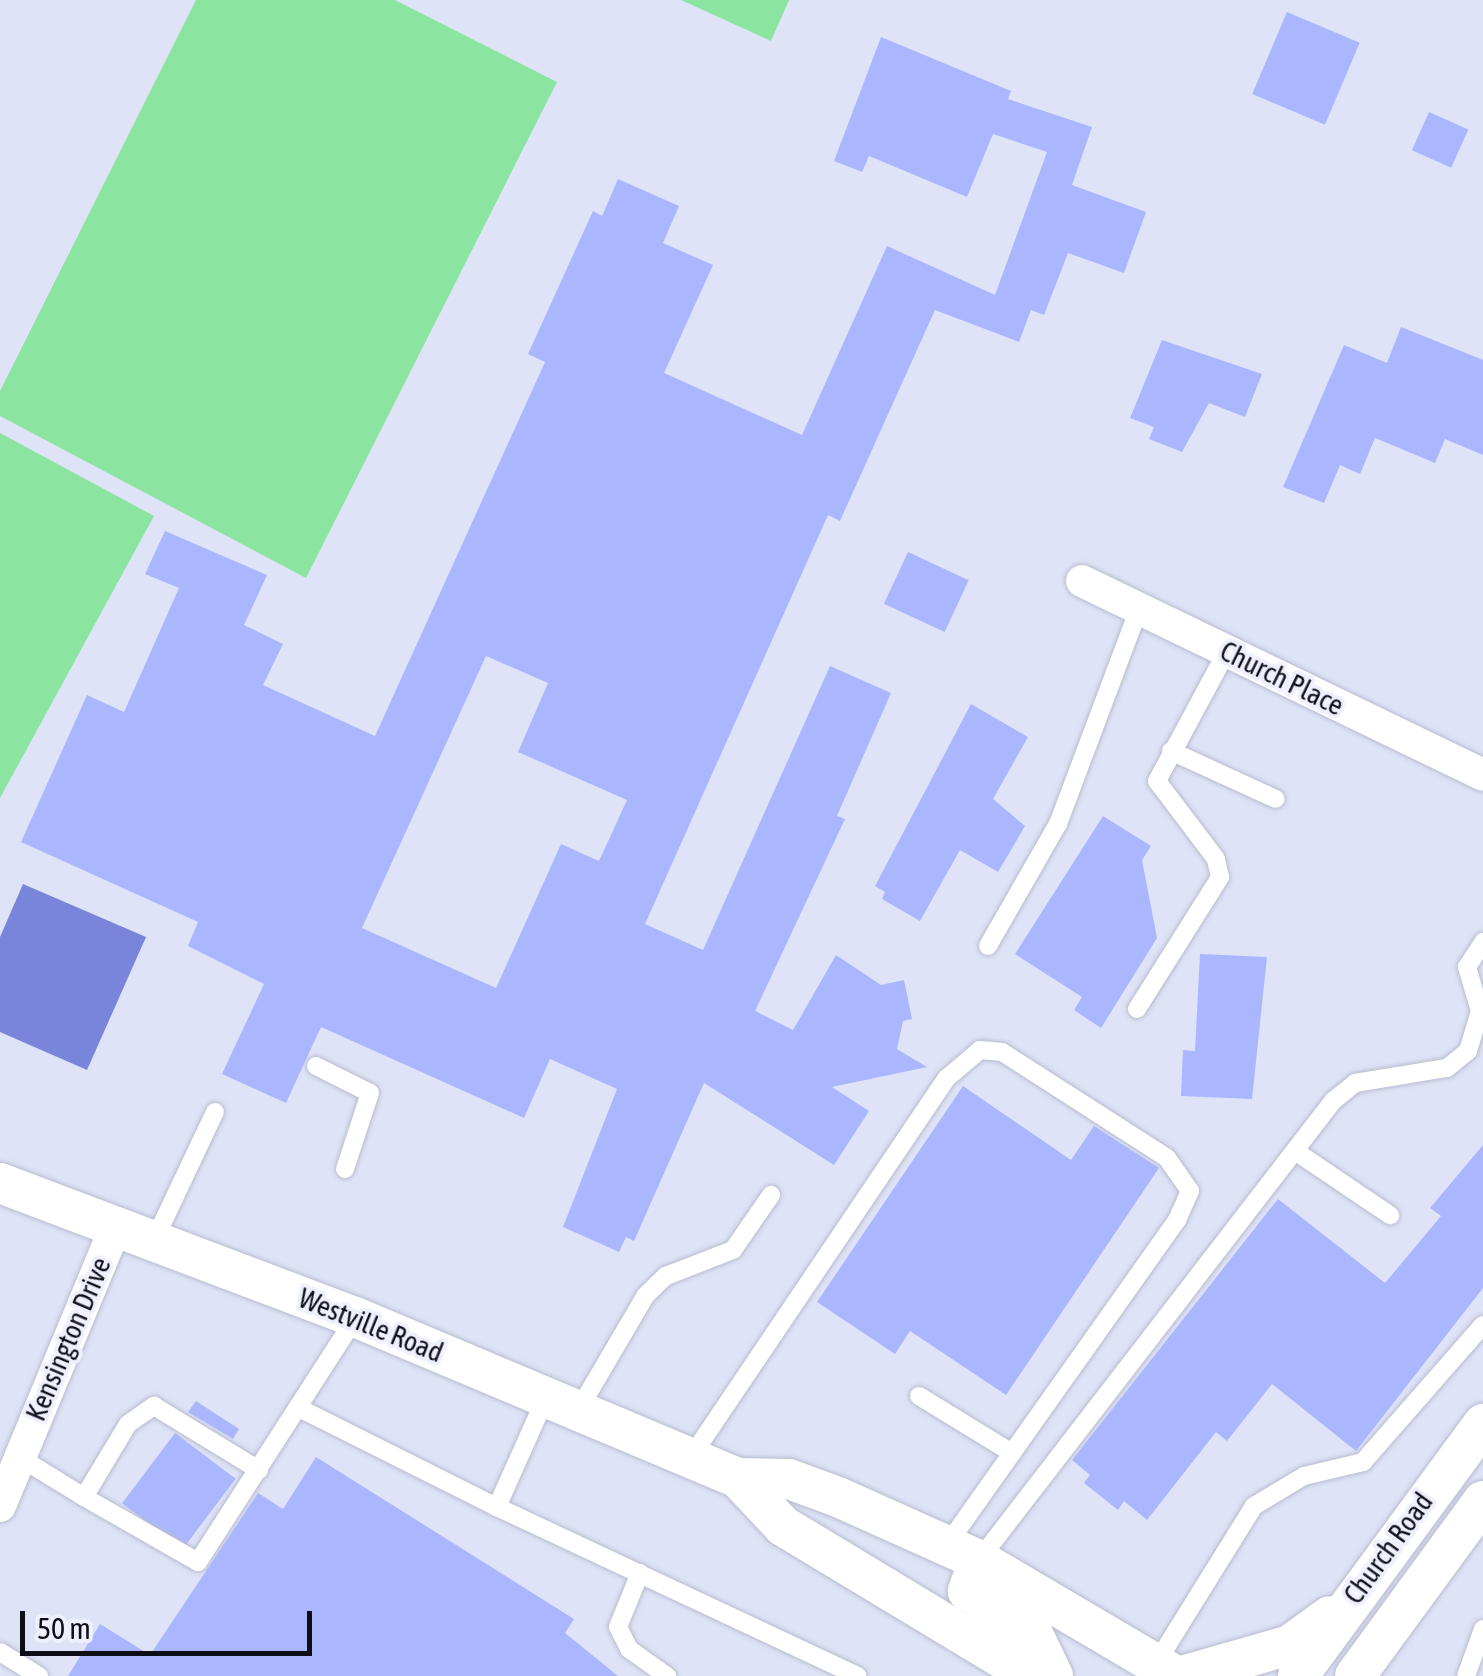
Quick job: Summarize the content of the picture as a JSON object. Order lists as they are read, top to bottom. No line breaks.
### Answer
{"streets":{"street":["Church Place","Westville Road","Kensington Drive","Church Road"]},"crossings":[["Westville Road","Kensington Drive"]],"scale_bar":"50 m"}
